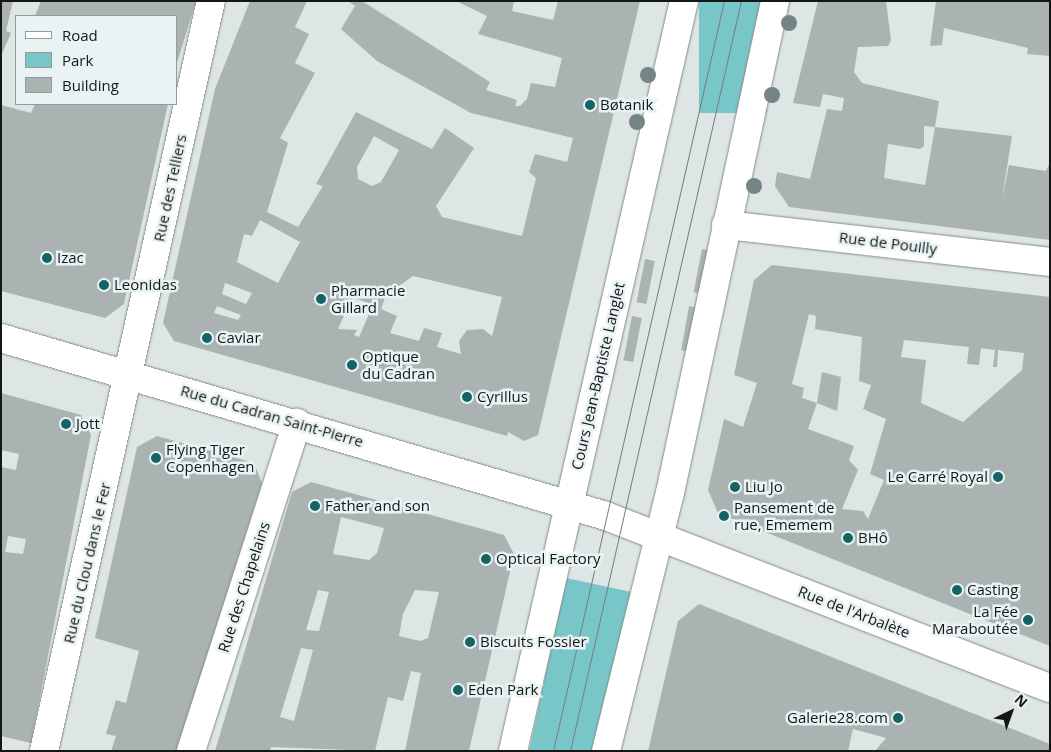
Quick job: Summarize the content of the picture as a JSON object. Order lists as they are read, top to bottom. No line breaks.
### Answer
{"streets":{"street":["Rue des Telliers","Rue de Pouilly","Cours Jean-Baptiste Langlet","Rue du Cadran Saint-Pierre","Rue du Clou dans le Fer","Rue des Chapelains","Rue de l'Arbalète"]},"crossings":[["Rue des Telliers","Rue du Cadran Saint-Pierre"],["Rue des Telliers","Rue du Clou dans le Fer"],["Cours Jean-Baptiste Langlet","Rue du Cadran Saint-Pierre"],["Cours Jean-Baptiste Langlet","Rue de l'Arbalète"],["Rue du Cadran Saint-Pierre","Rue du Clou dans le Fer"],["Rue du Cadran Saint-Pierre","Rue des Chapelains"],["Rue du Cadran Saint-Pierre","Rue de l'Arbalète"]],"places":["Bøtanik","Izac","Leonidas","Pharmacie Gillard","Caviar","Optique du Cadran","Cyrillus","Jott","Flying Tiger Copenhagen","Le Carré Royal","Liu Jo","Father and son","Pansement de rue, Ememem","BHô","Optical Factory","Casting","La Fée Maraboutée","Biscuits Fossier","Eden Park","Galerie28.com"],"legend":["Road","Park","Building"],"north":"top right"}
